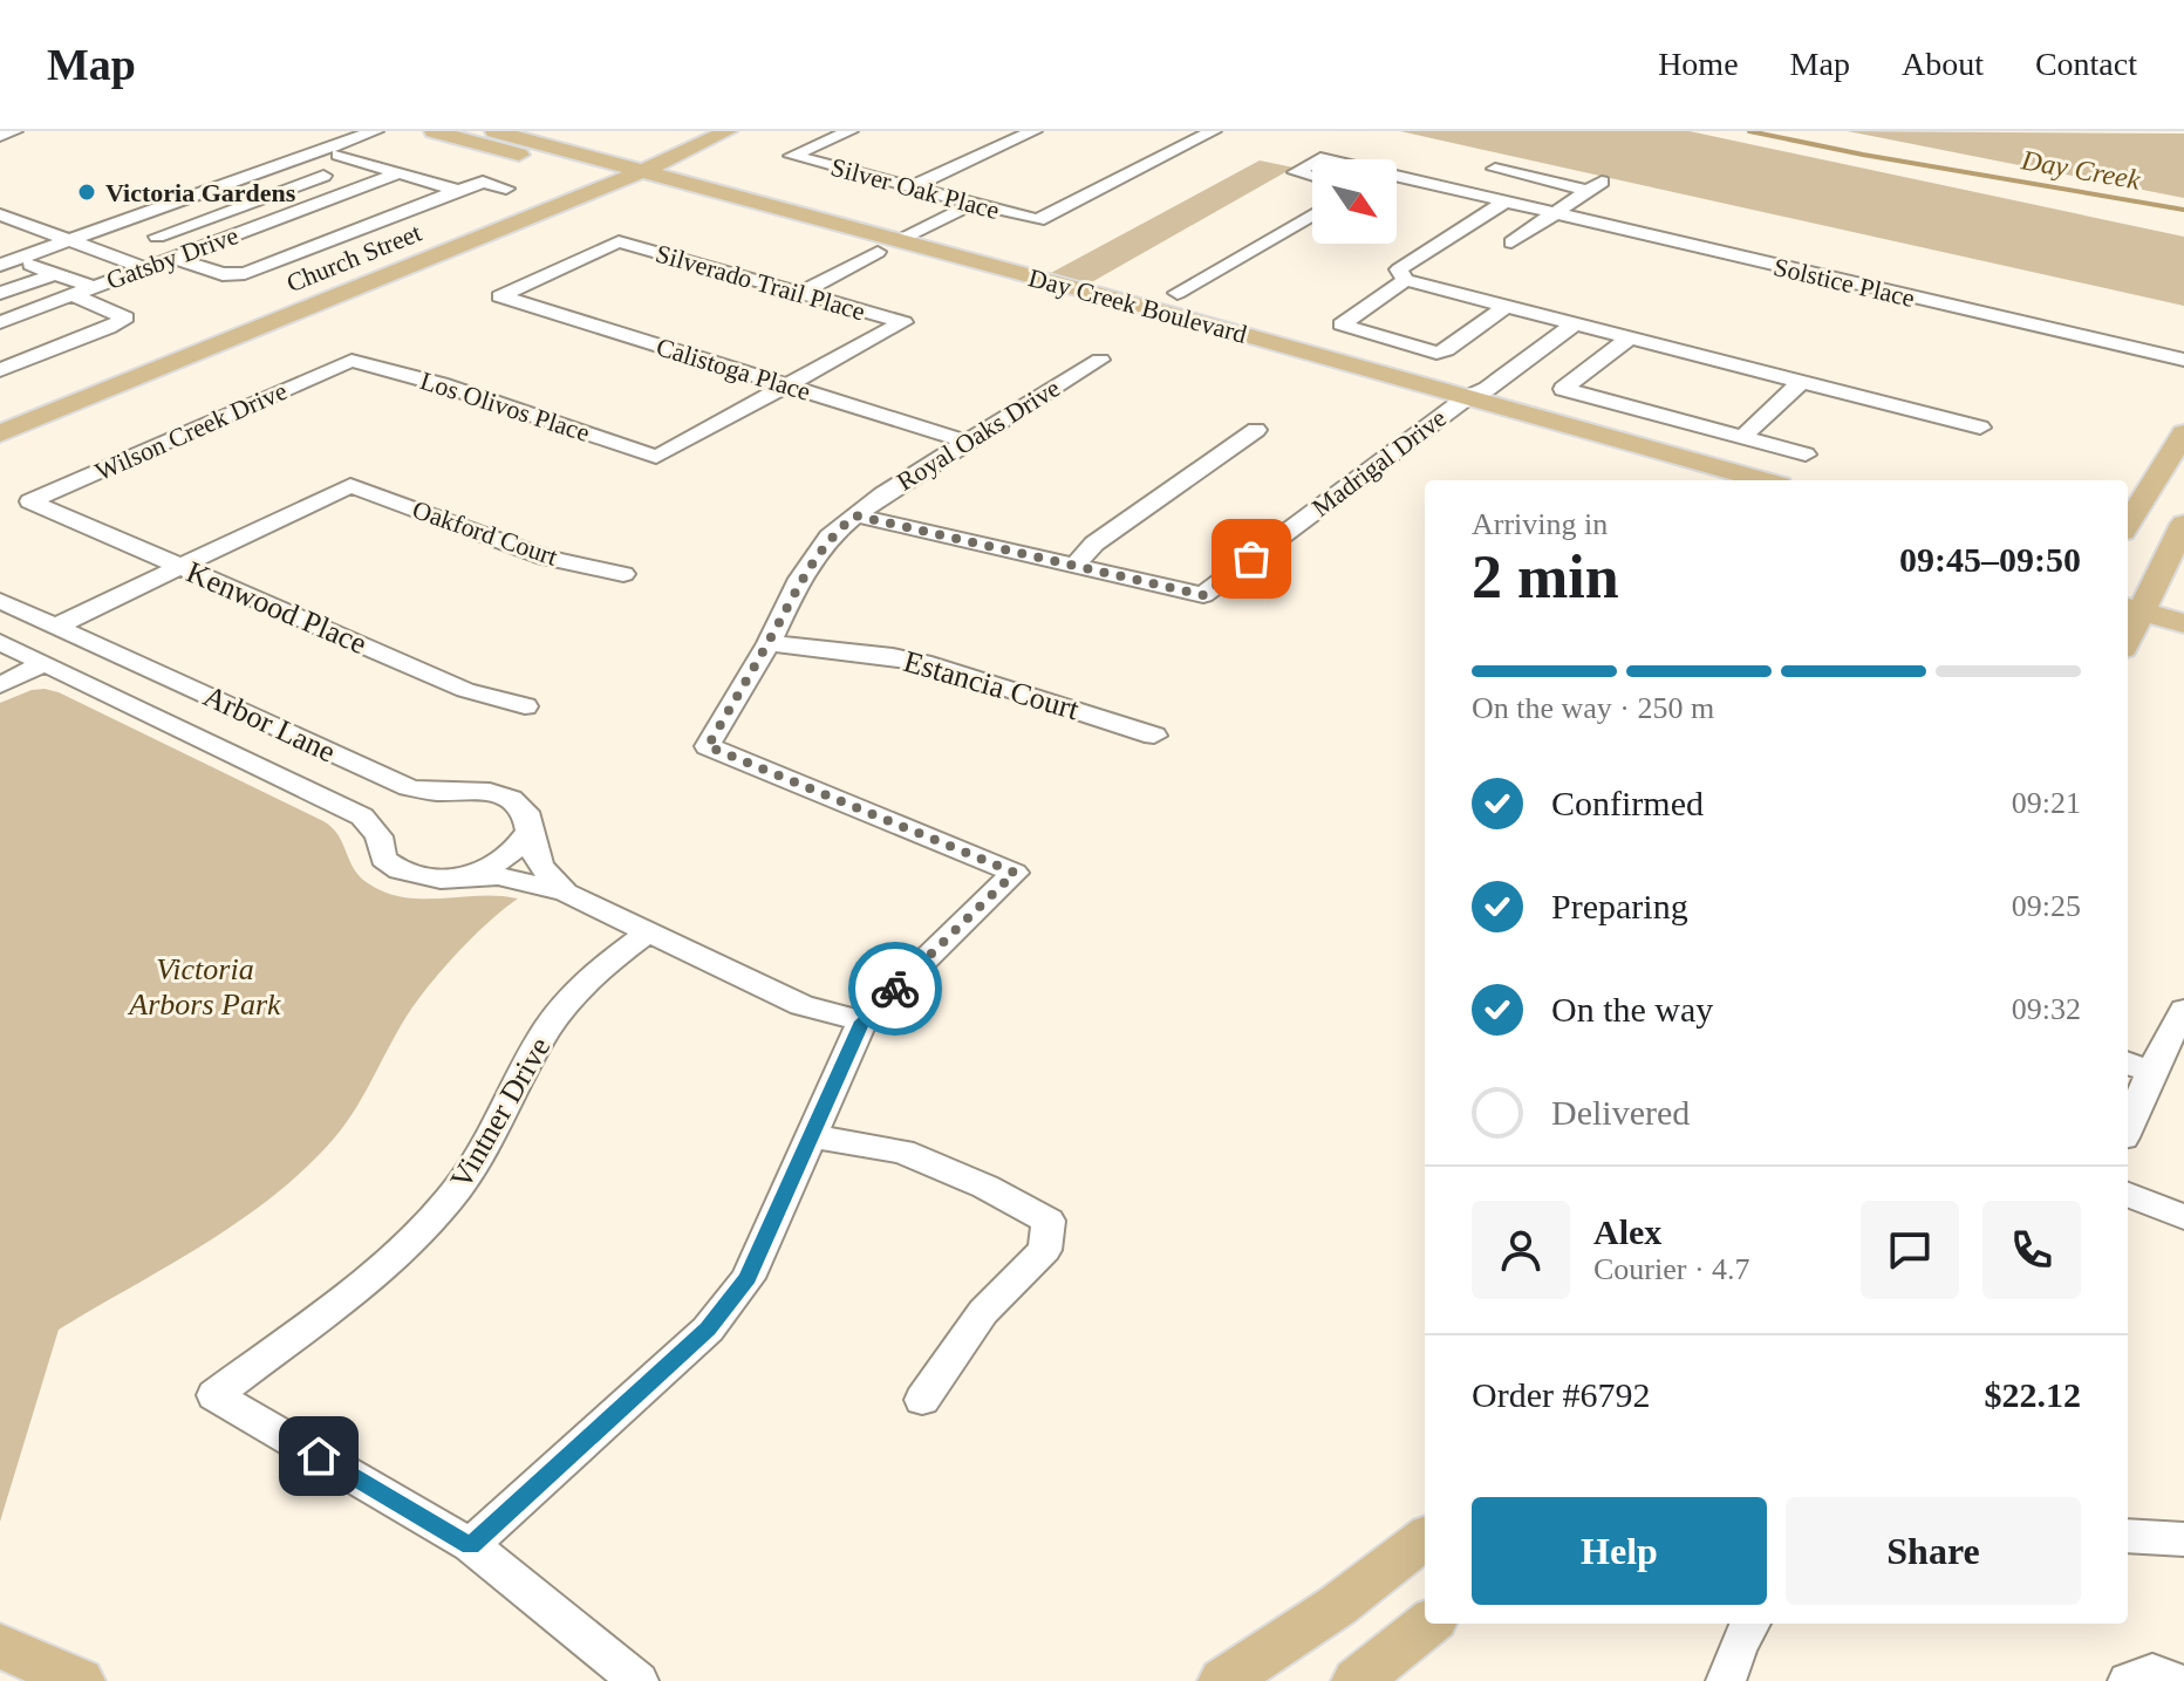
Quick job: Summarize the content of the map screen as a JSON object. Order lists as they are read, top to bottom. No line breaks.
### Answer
{"streets":{"main road":["Church Street","Day Creek Boulevard"],"street":["Silver Oak Place","Gatsby Drive","Silverado Trail Place","Solstice Place","Calistoga Place","Los Olivos Place","Wilson Creek Drive","Royal Oaks Drive","Madrigal Drive","Oakford Court","Kenwood Place","Estancia Court","Arbor Lane","Vintner Drive"]},"crossings":[["Church Street","Day Creek Boulevard"],["Silverado Trail Place","Calistoga Place"],["Silverado Trail Place","Los Olivos Place"],["Day Creek Boulevard","Madrigal Drive"],["Calistoga Place","Los Olivos Place"],["Calistoga Place","Royal Oaks Drive"],["Los Olivos Place","Wilson Creek Drive"],["Wilson Creek Drive","Kenwood Place"],["Royal Oaks Drive","Estancia Court"],["Royal Oaks Drive","Arbor Lane"],["Oakford Court","Kenwood Place"],["Arbor Lane","Vintner Drive"]],"water":["Day Creek"],"parks":["Victoria Arbors Park"],"places":["Victoria Gardens"],"north":"bottom right","page":{"header":"Map","nav":["Home","Map","About","Contact"],"heading":["2 min","Arriving in","09:45–09:50"],"panel":["Alex","Courier · 4.7","Order #6792","$22.12"],"bar":"On the way · 250 m","list":[["Confirmed","09:21"],["Preparing","09:25"],["On the way","09:32"],"Delivered"],"buttons":["Help","Share"]}}
